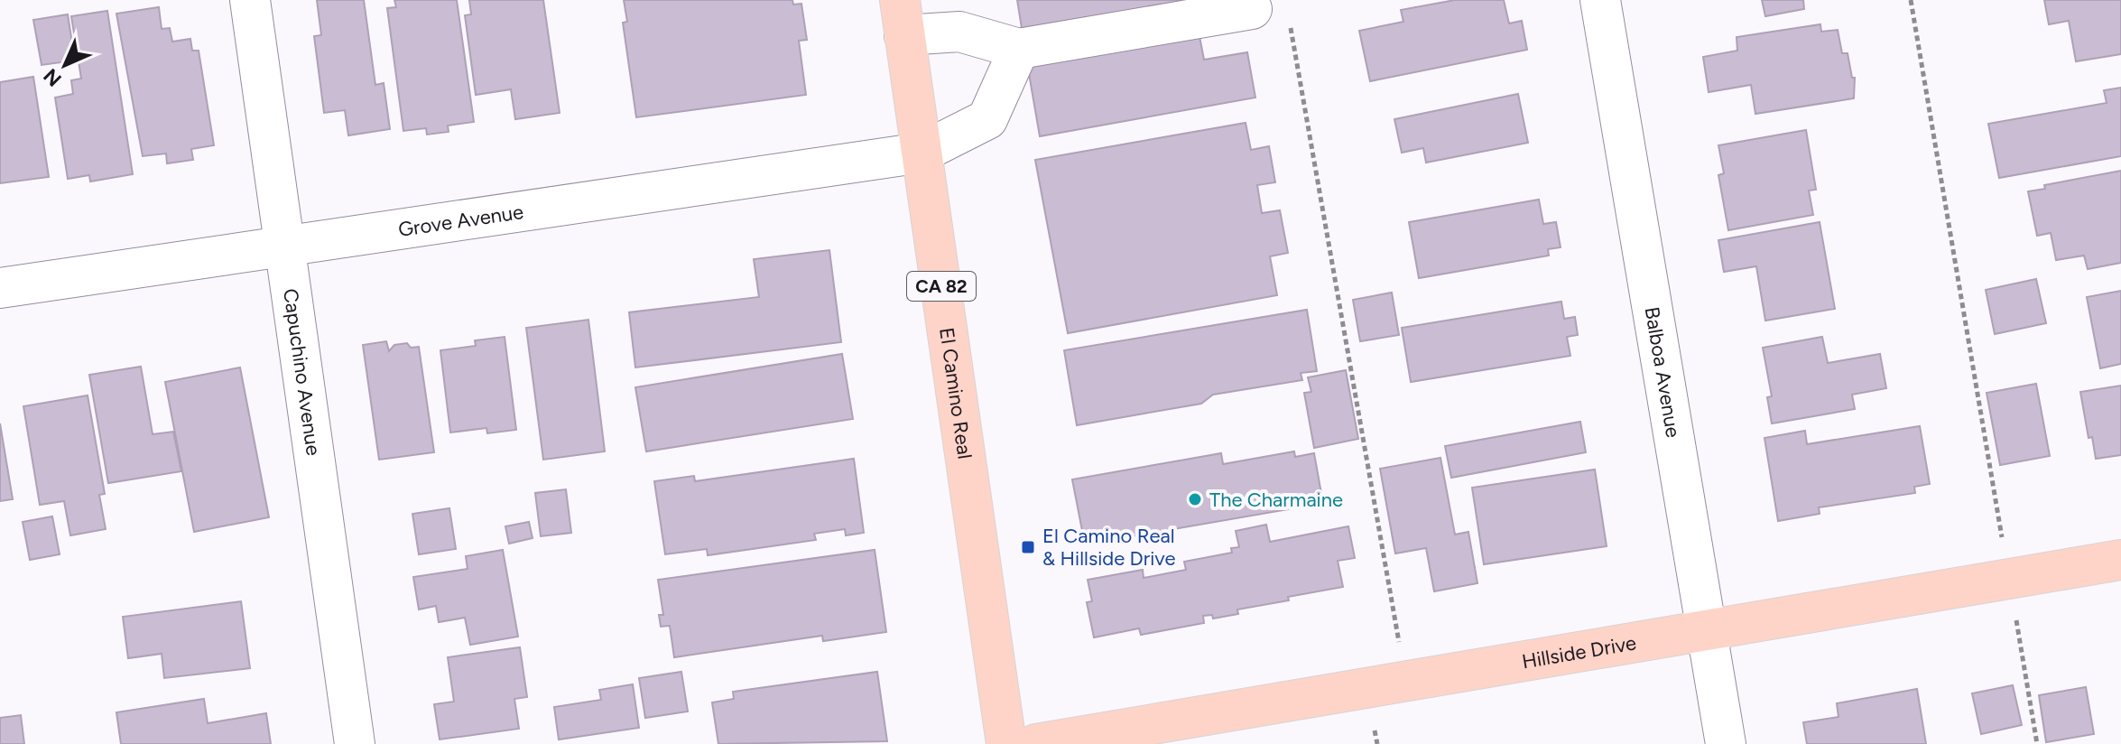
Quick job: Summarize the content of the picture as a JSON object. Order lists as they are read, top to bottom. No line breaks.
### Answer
{"streets":{"main road":["CA 82","El Camino Real","Hillside Drive"],"street":["Grove Avenue","Capuchino Avenue","Balboa Avenue"]},"crossings":[["Grove Avenue","Capuchino Avenue"],["Grove Avenue","El Camino Real"],["Balboa Avenue","Hillside Drive"]],"places":{"other":["The Charmaine"],"transit":["El Camino Real & Hillside Drive"]},"north":"bottom left"}
